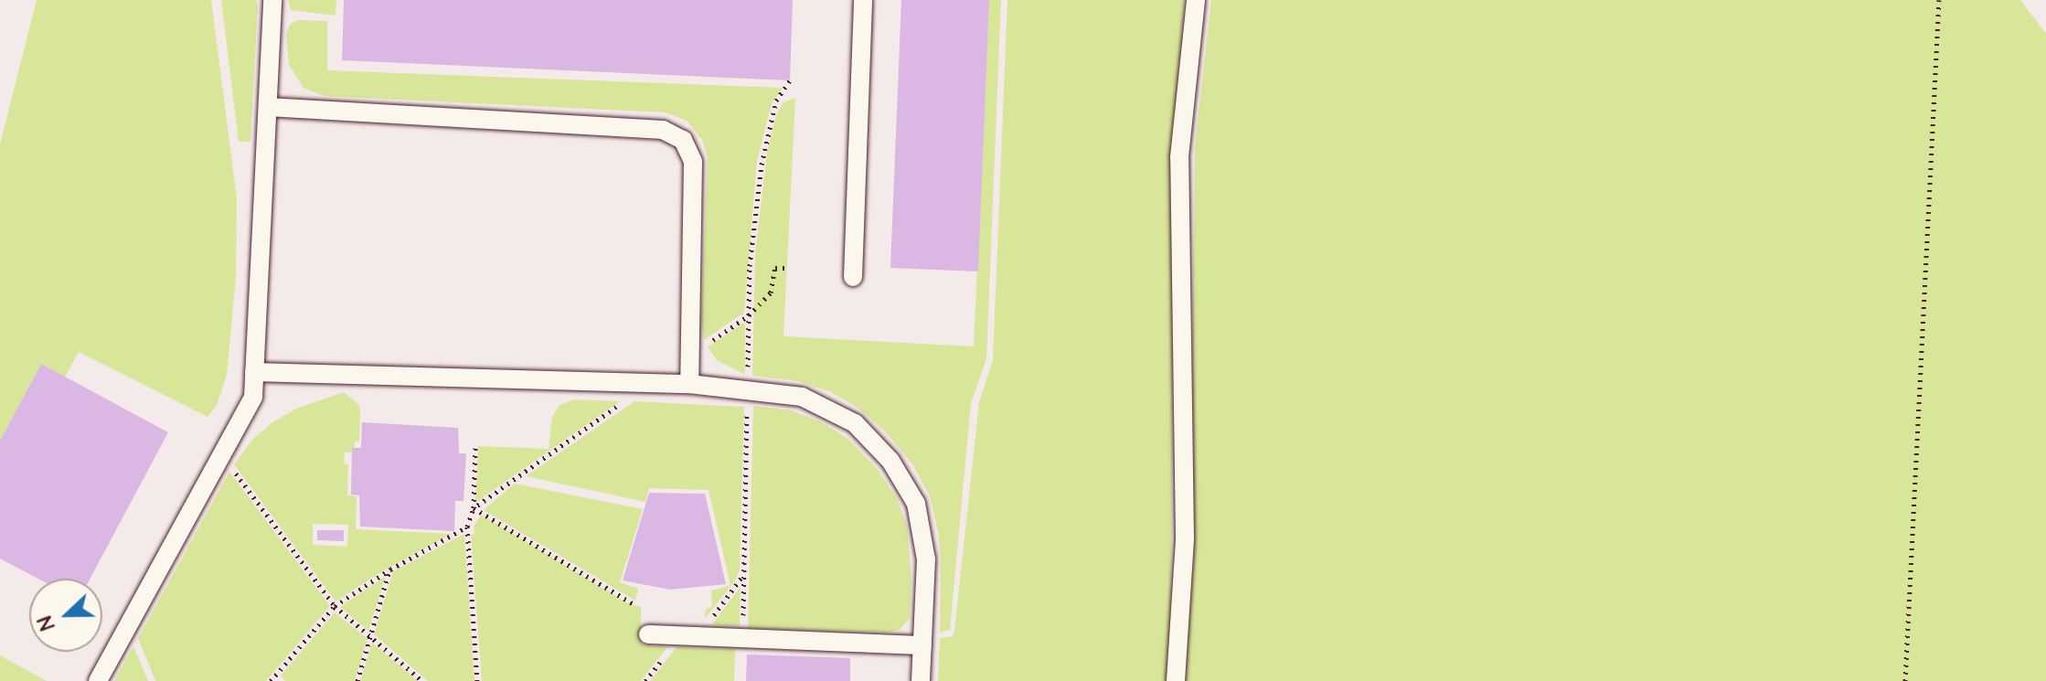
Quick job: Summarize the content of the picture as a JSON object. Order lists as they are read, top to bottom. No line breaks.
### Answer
{"north":"left"}
